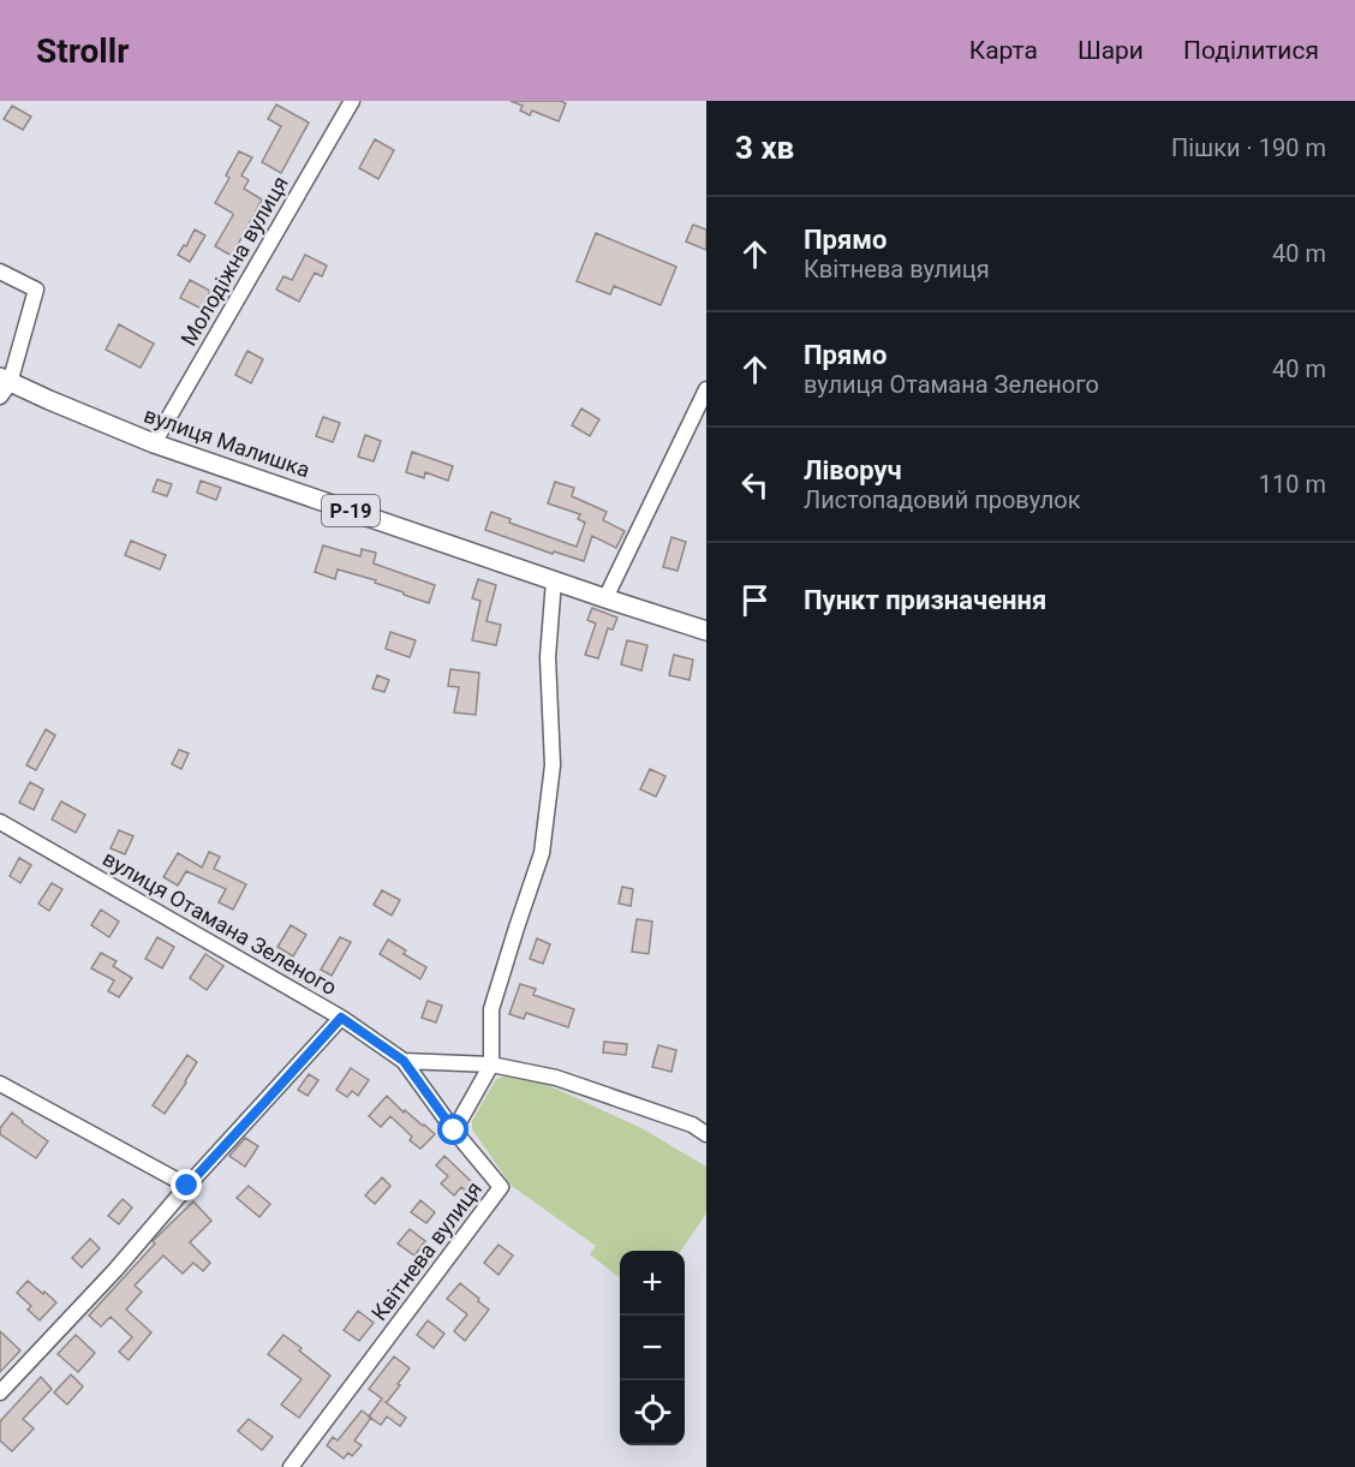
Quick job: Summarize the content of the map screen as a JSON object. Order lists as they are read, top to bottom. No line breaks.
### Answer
{"streets":{"main road":["вулиця Малишка","Р-19"],"street":["Молодіжна вулиця","вулиця Отамана Зеленого","Квітнева вулиця"]},"crossings":[["Молодіжна вулиця","вулиця Малишка"],["вулиця Отамана Зеленого","Квітнева вулиця"]],"page":{"header":"Strollr","nav":["Карта","Шари","Поділитися"],"heading":["3 хв","Пішки · 190 m"],"list":[["Прямо","Квітнева вулиця","40 m"],["Прямо","вулиця Отамана Зеленого","40 m"],["Ліворуч","Листопадовий провулок","110 m"],"Пункт призначення"],"map_buttons":["+","−"]}}
